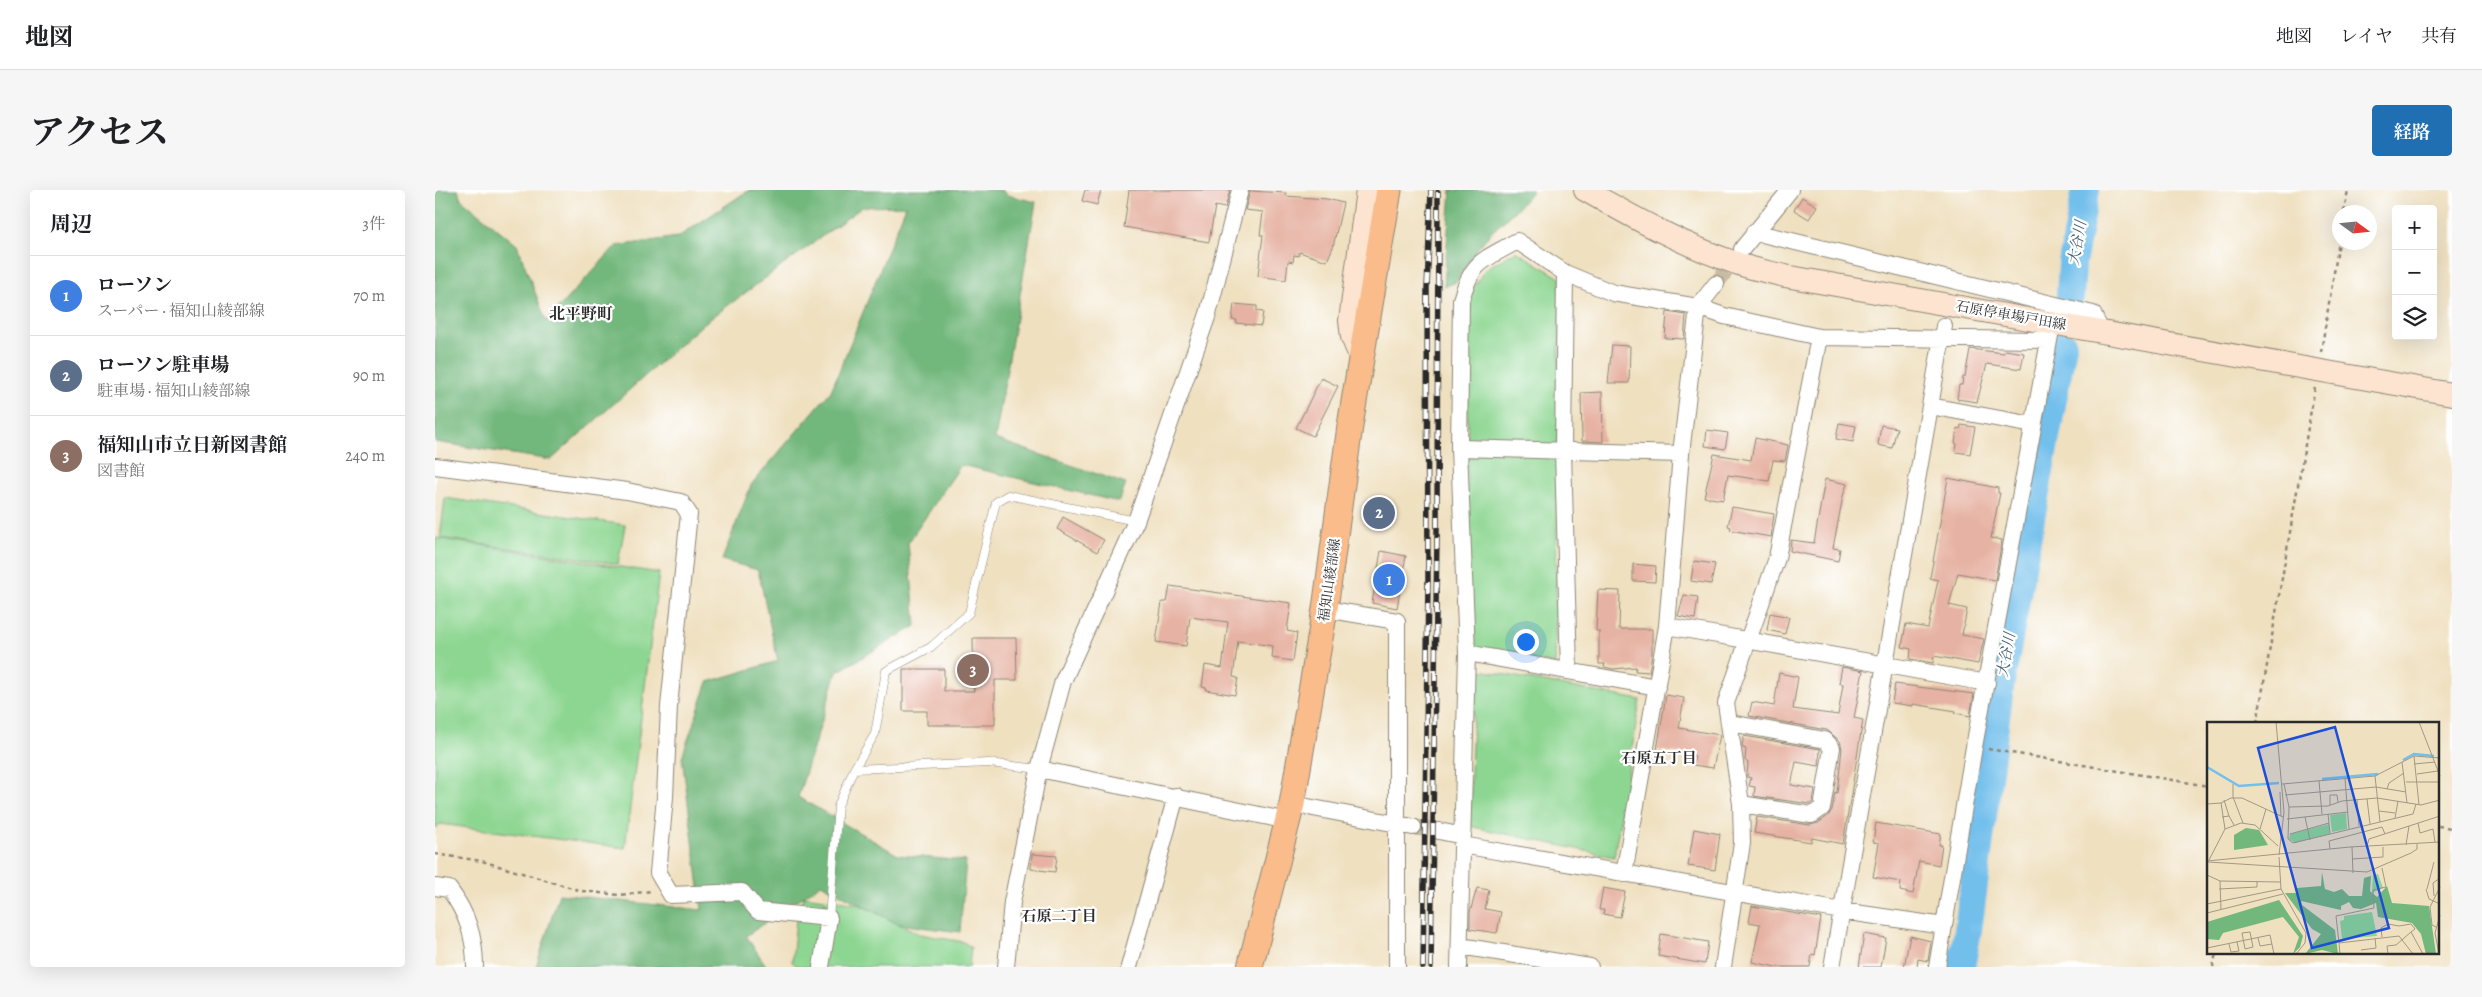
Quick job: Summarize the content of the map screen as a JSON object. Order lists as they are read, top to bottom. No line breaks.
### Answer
{"streets":{"main road":["石原停車場戸田線","福知山綾部線"]},"districts":["北平野町","石原五丁目","石原二丁目"],"water":["大谷川"],"north":"right","page":{"header":"地図","nav":["地図","レイヤ","共有"],"title":"アクセス","buttons":"経路","heading":["周辺","3件"],"map_buttons":["+","−"],"list":[{"mark":"1","name":"ローソン","note":"スーパー · 福知山綾部線","value":"70 m"},{"mark":"2","name":"ローソン駐車場","note":"駐車場 · 福知山綾部線","value":"90 m"},{"mark":"3","name":"福知山市立日新図書館","note":"図書館","value":"240 m"}],"pins":["2","1","3"]}}
